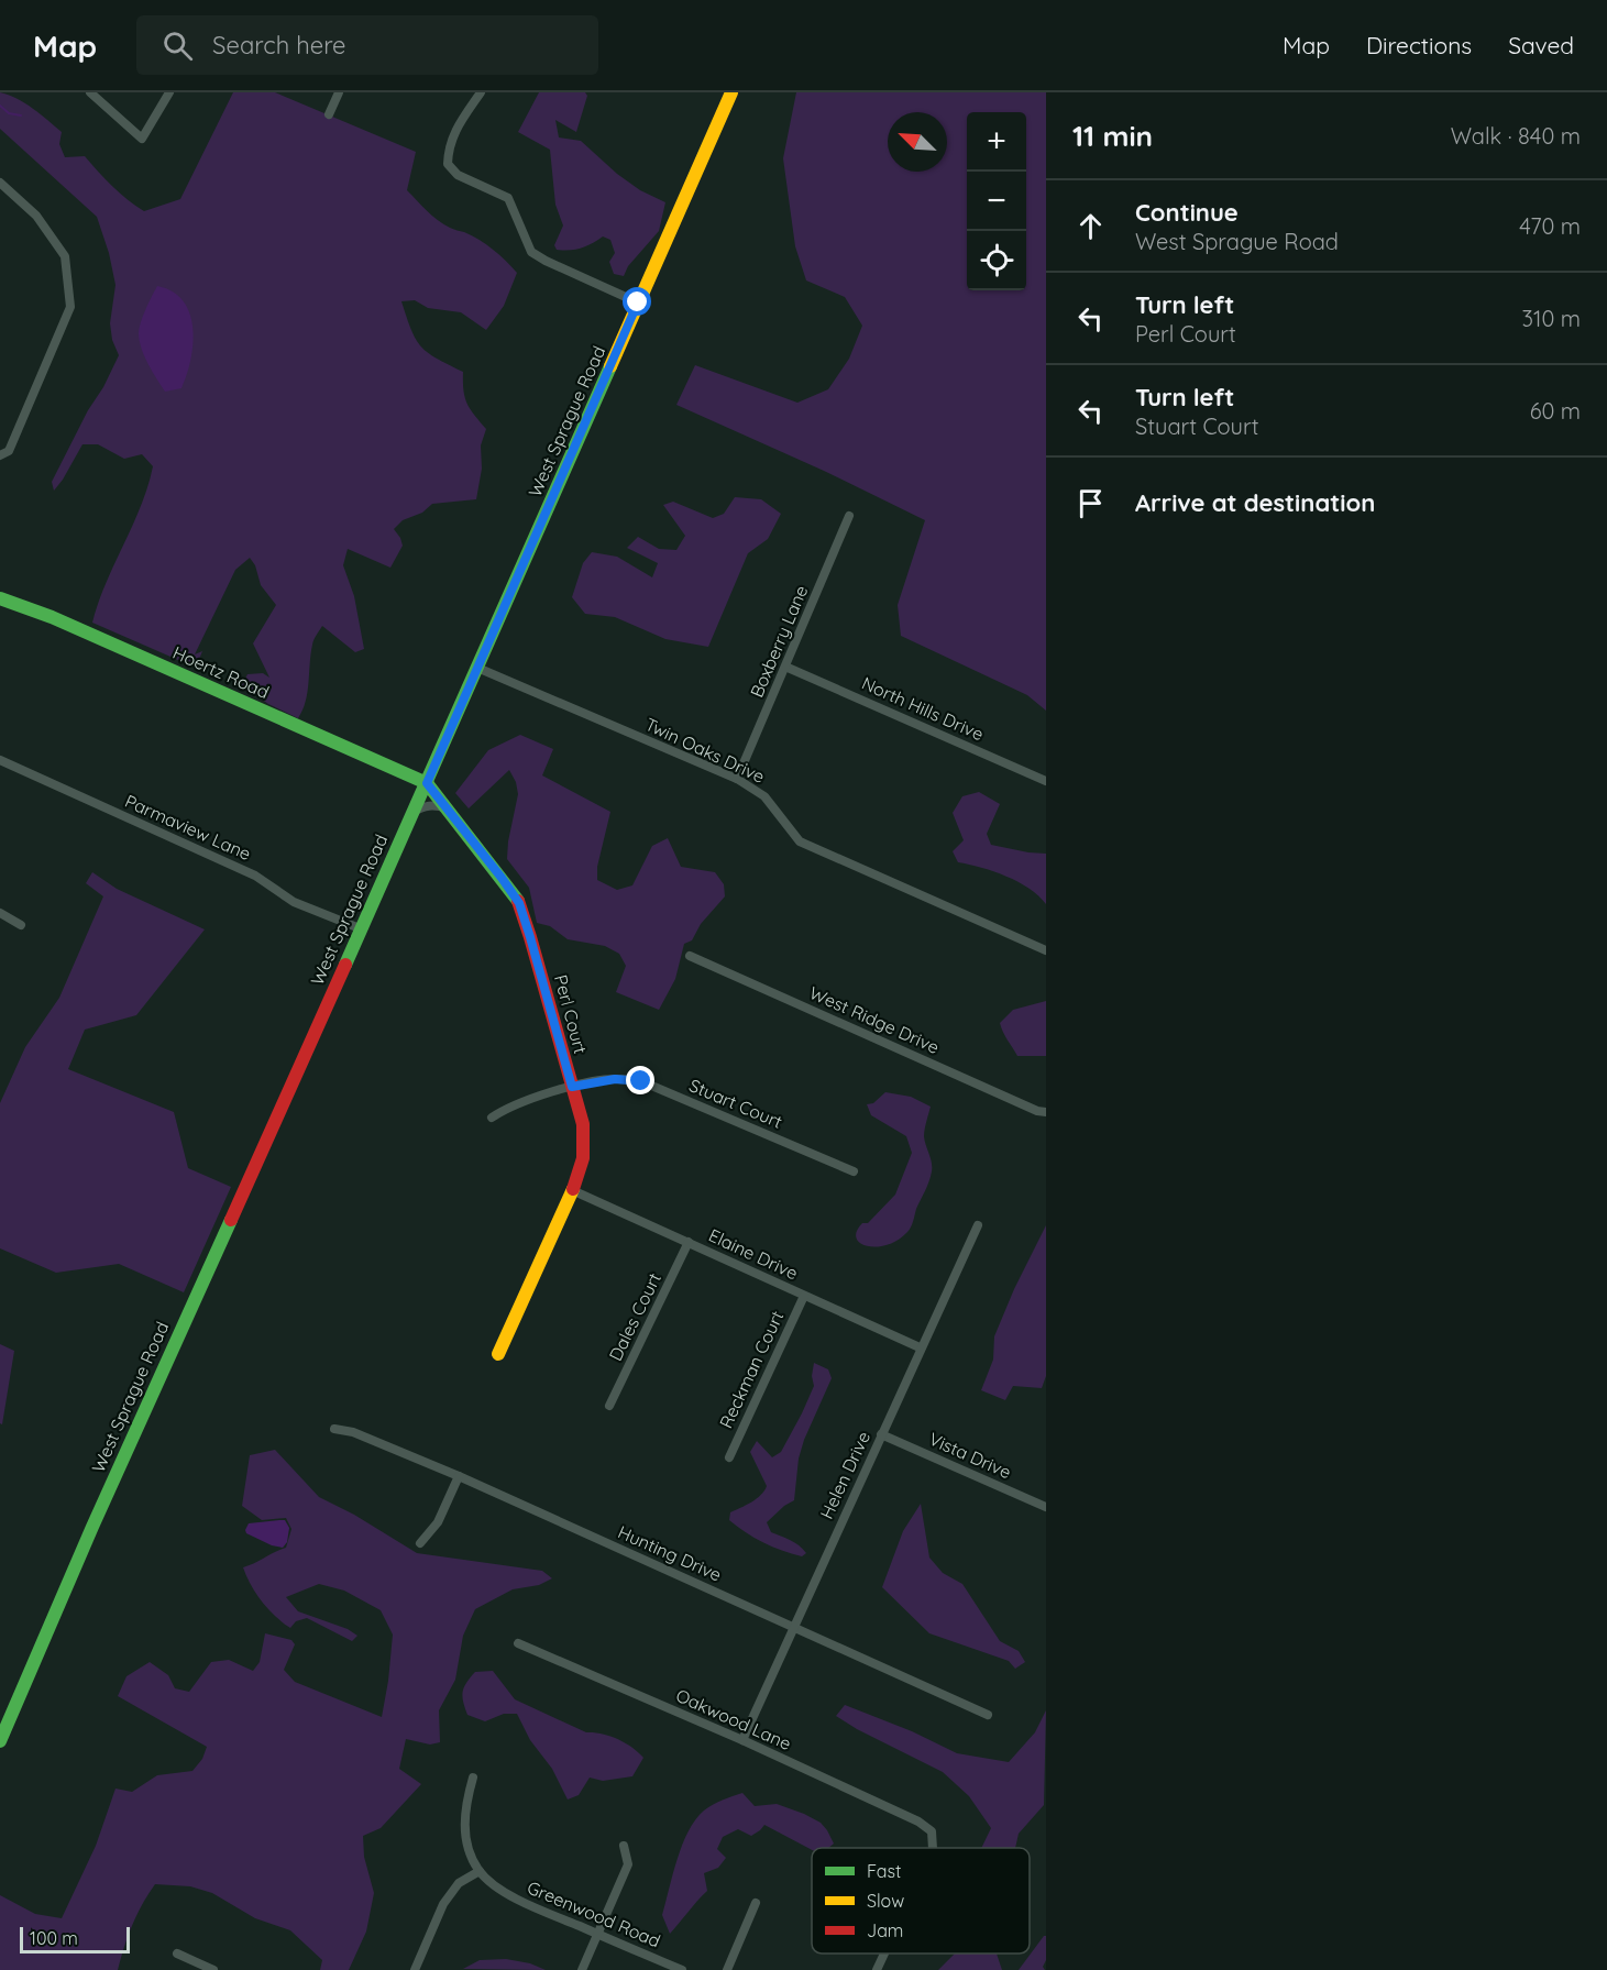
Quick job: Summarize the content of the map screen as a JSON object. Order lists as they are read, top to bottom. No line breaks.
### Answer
{"streets":{"street":["West Sprague Road","Boxberry Lane","Hoertz Road","North Hills Drive","Twin Oaks Drive","Parmaview Lane","Perl Court","West Ridge Drive","Stuart Court","Elaine Drive","Dales Court","Reckman Court","Vista Drive","Helen Drive","Hunting Drive","Oakwood Lane","Greenwood Road"]},"crossings":[["West Sprague Road","Hoertz Road"],["West Sprague Road","Twin Oaks Drive"],["West Sprague Road","Parmaview Lane"],["West Sprague Road","Perl Court"],["Boxberry Lane","North Hills Drive"],["Boxberry Lane","Twin Oaks Drive"],["Hoertz Road","Perl Court"],["Perl Court","Stuart Court"],["Perl Court","Elaine Drive"],["Elaine Drive","Dales Court"],["Elaine Drive","Reckman Court"],["Elaine Drive","Helen Drive"],["Vista Drive","Helen Drive"],["Helen Drive","Hunting Drive"],["Helen Drive","Oakwood Lane"]],"legend":["Fast","Slow","Jam"],"scale_bar":"100 m","north":"top left","page":{"header":"Map","search":"Search here","nav":["Map","Directions","Saved"],"heading":["11 min","Walk · 840 m"],"map_buttons":["+","−"],"list":[["Continue","West Sprague Road","470 m"],["Turn left","Perl Court","310 m"],["Turn left","Stuart Court","60 m"],"Arrive at destination"],"scale":"100 m"}}
